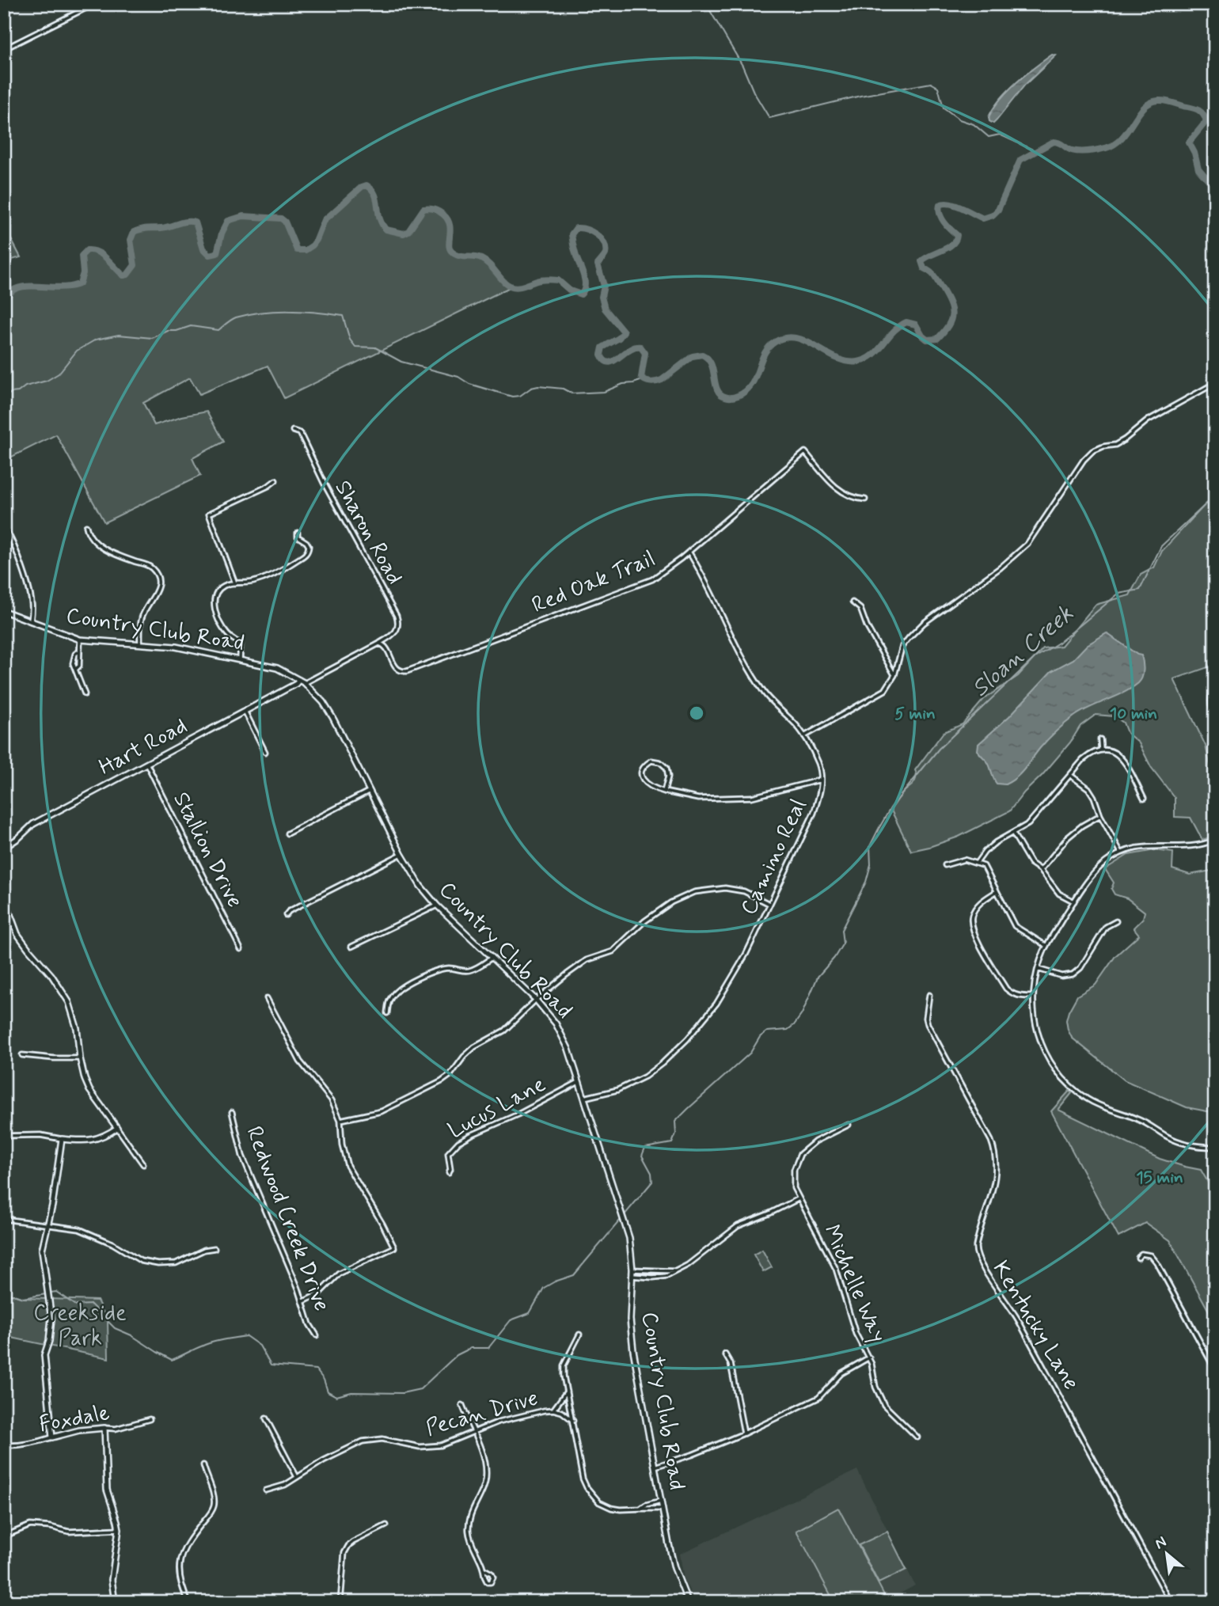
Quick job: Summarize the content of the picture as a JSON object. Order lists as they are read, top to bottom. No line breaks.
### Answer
{"streets":{"main road":["Country Club Road","Hart Road","Foxdale"],"street":["Sharon Road","Red Oak Trail","Stallion Drive","Camino Real","Lucus Lane","Redwood Creek Drive","Michelle Way","Kentucky Lane","Pecan Drive"]},"crossings":[["Sharon Road","Red Oak Trail"],["Red Oak Trail","Camino Real"],["Country Club Road","Hart Road"],["Country Club Road","Camino Real"],["Country Club Road","Lucus Lane"],["Hart Road","Stallion Drive"]],"water":["Sloan Creek"],"parks":["Creekside Park"],"north":"top left","rings":["5 min","10 min","15 min"]}
